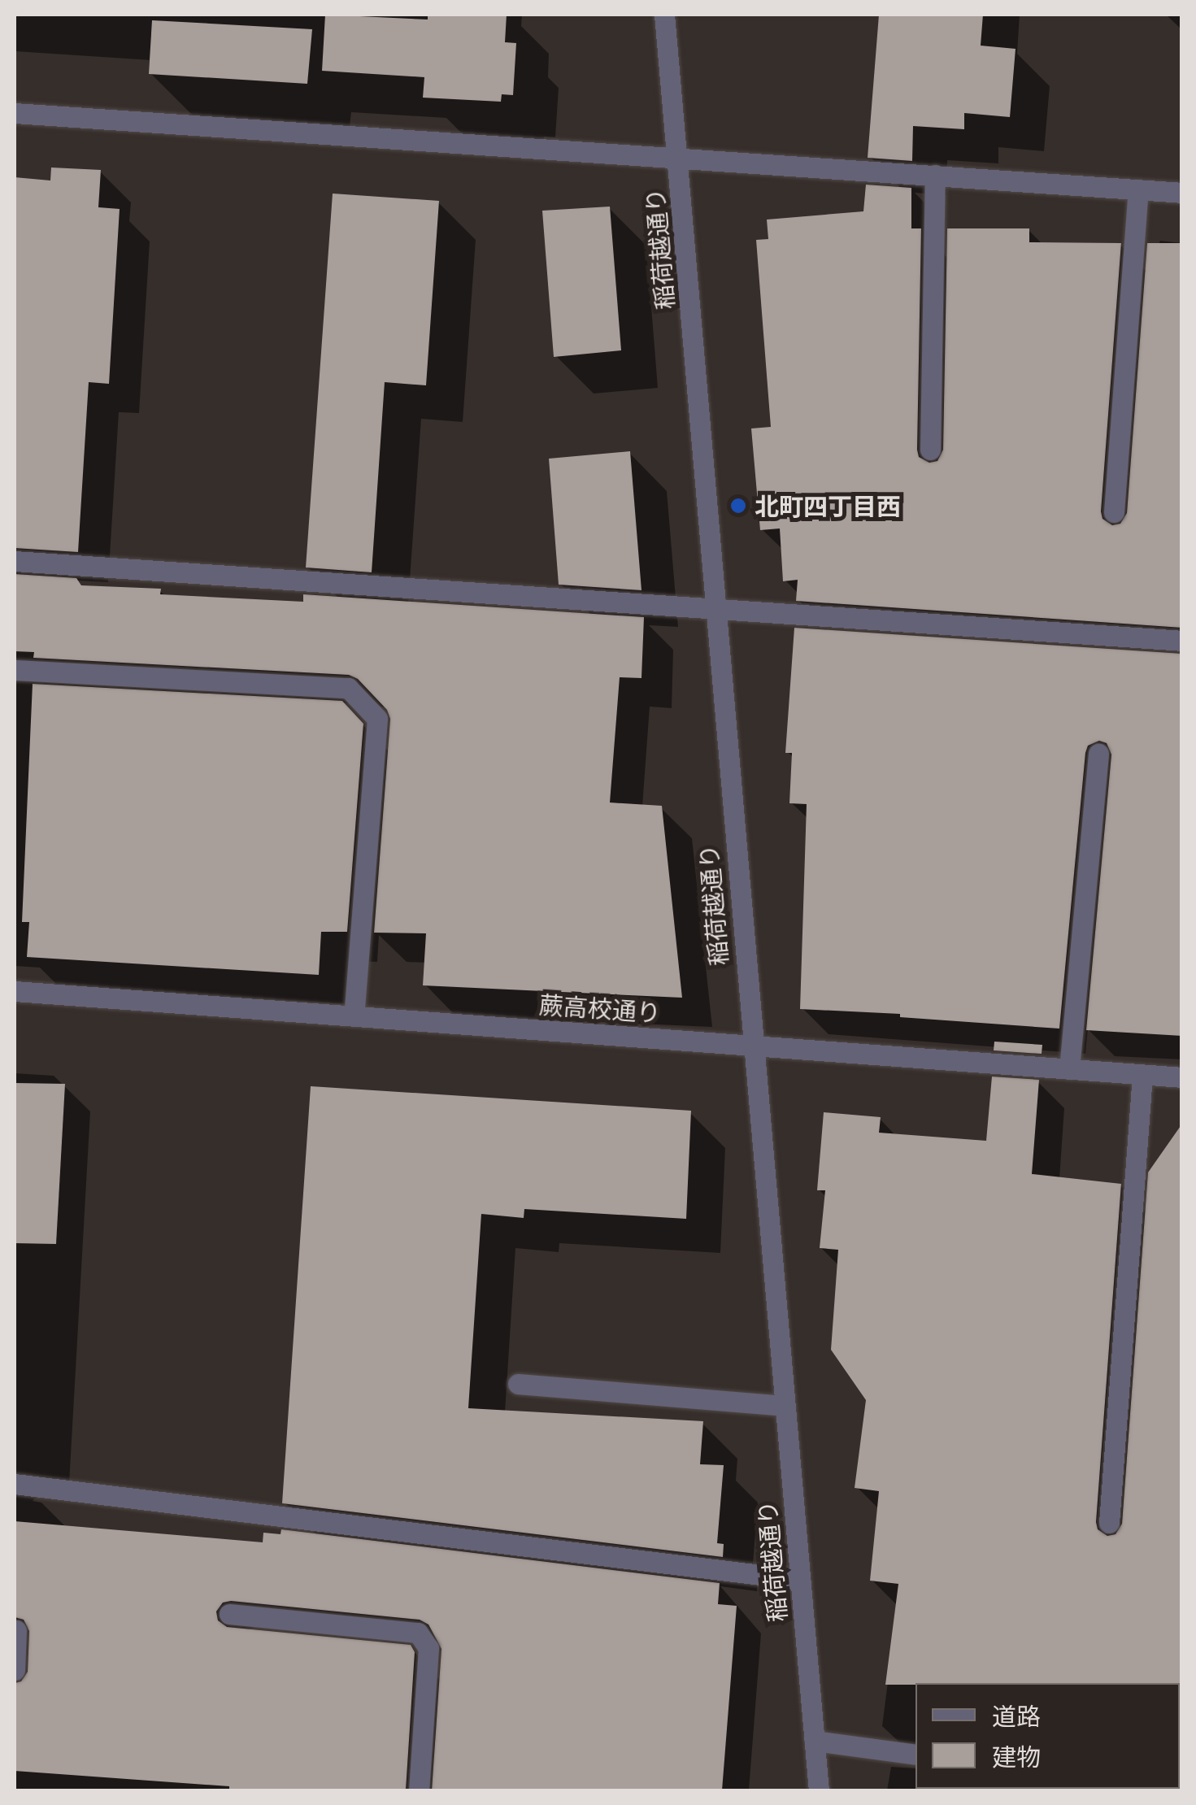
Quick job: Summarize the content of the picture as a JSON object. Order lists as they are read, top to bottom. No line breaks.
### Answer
{"streets":{"street":["稲荷越通り","蕨高校通り"]},"crossings":[["稲荷越通り","蕨高校通り"]],"places":["北町四丁目西"],"legend":["道路","建物"]}
